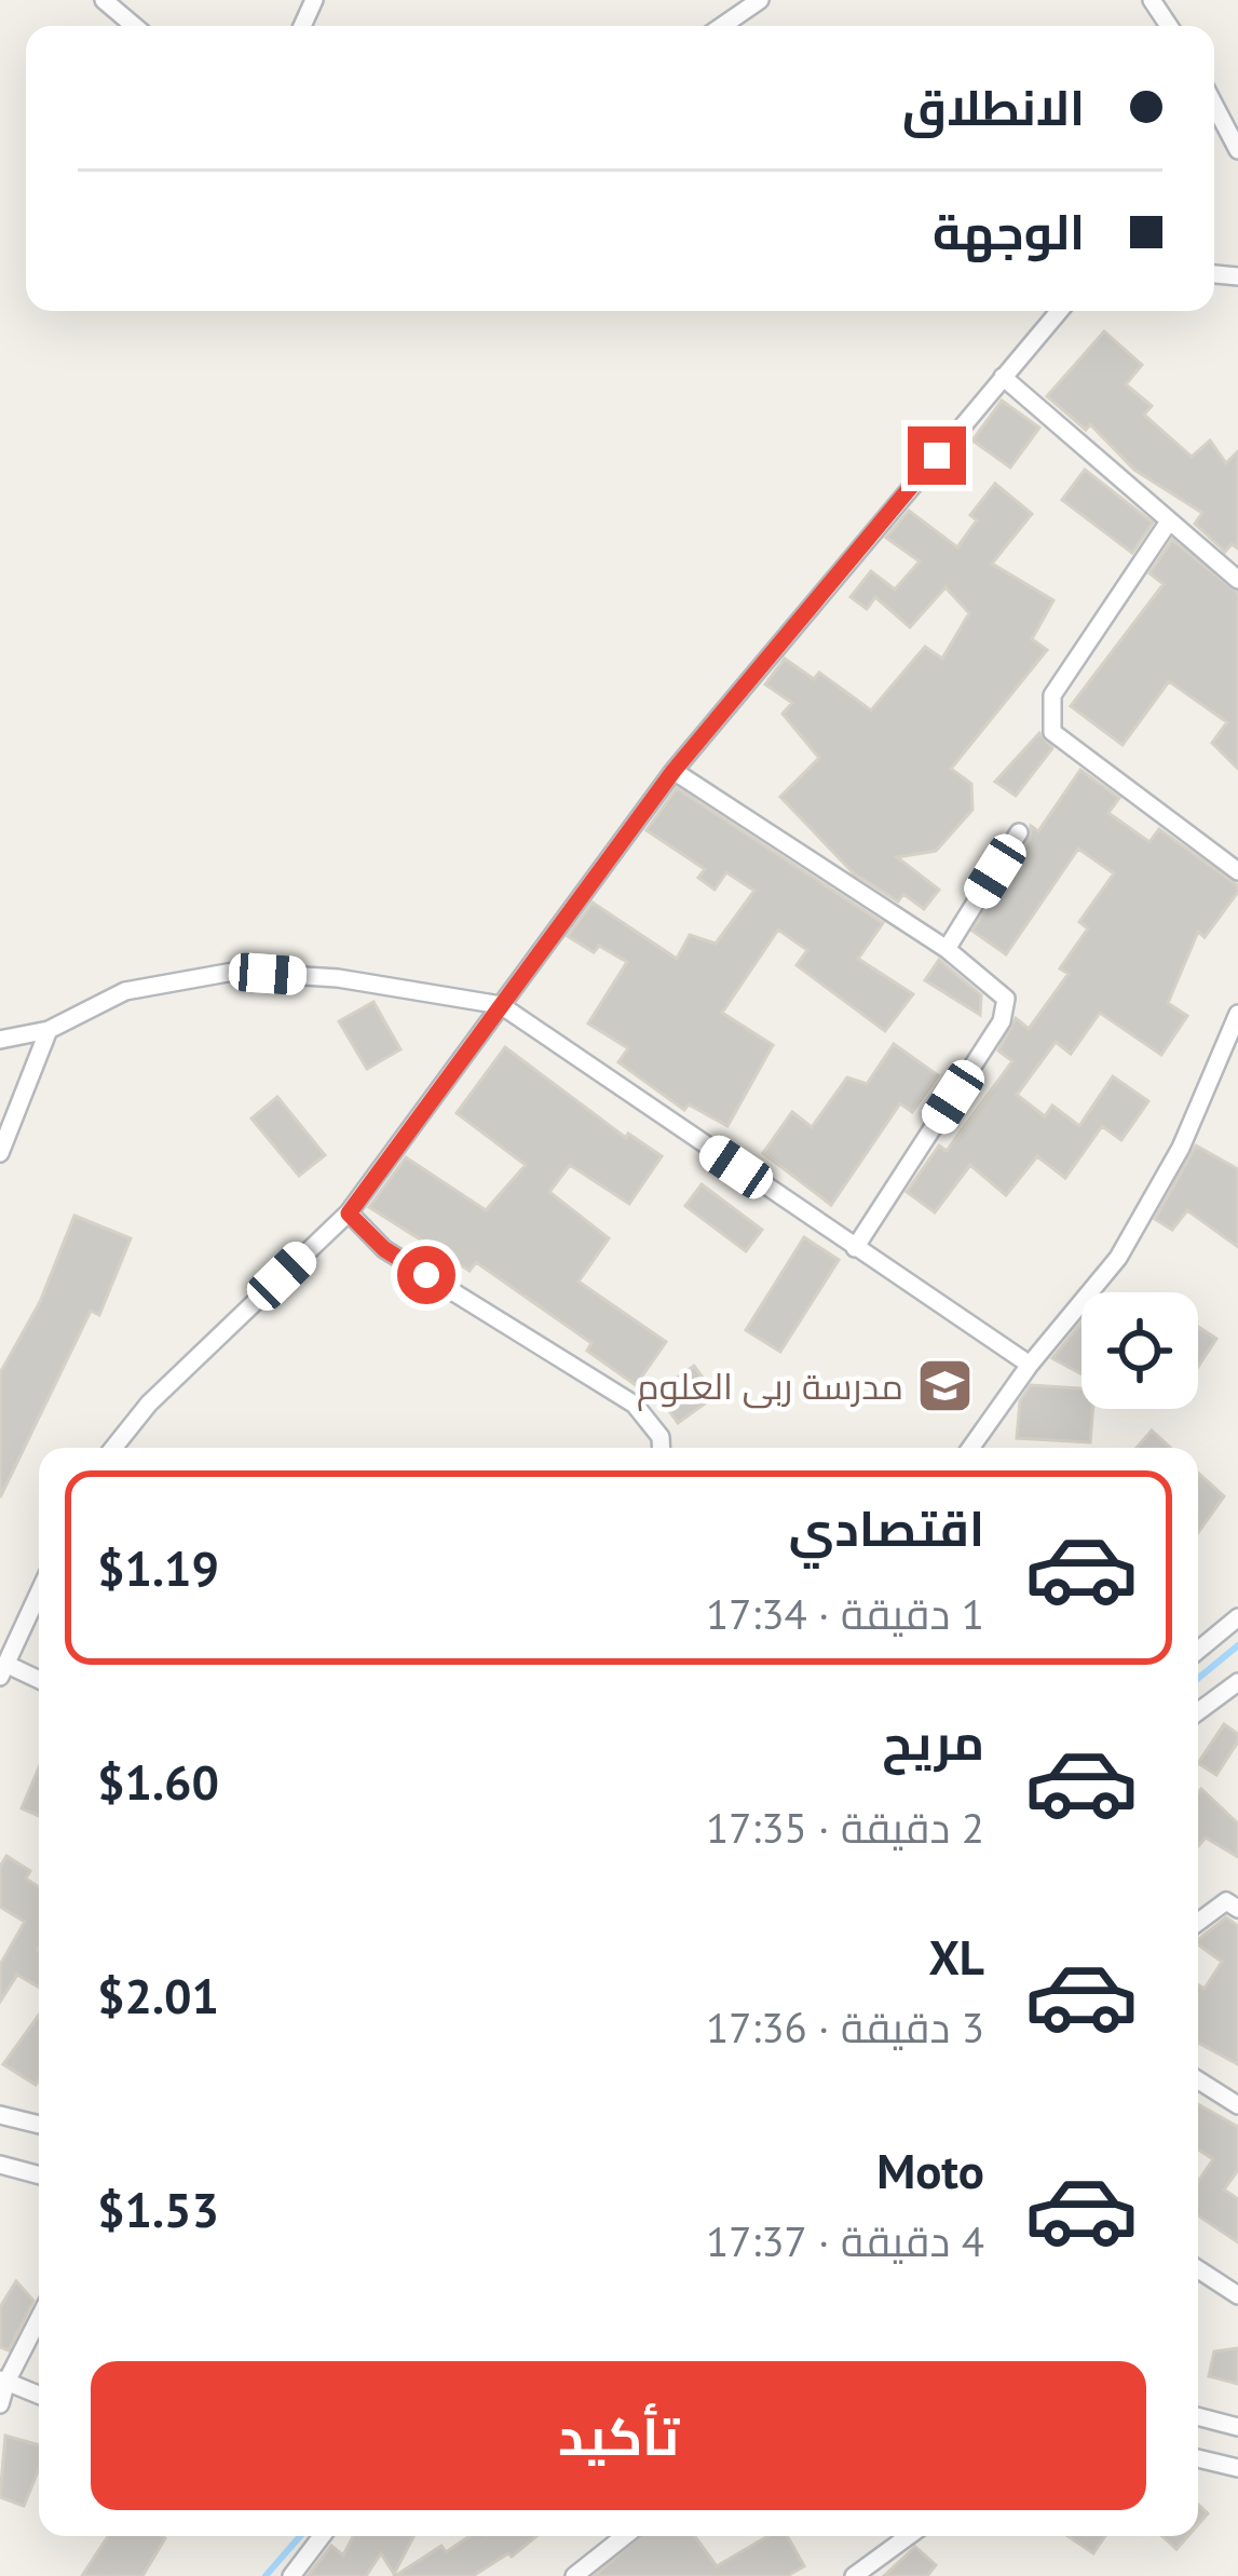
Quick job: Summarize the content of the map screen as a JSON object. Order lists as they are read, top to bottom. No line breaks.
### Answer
{"places":{"school or university":["مدرسة ربى العلوم"]},"page":{"banner":["الانطلاق","الوجهة"],"list":[{"name":"اقتصادي","note":"1 دقيقة · 17:34","value":"$1.19"},{"name":"مريح","note":"2 دقيقة · 17:35","value":"$1.60"},{"name":"XL","note":"3 دقيقة · 17:36","value":"$2.01"},{"name":"Moto","note":"4 دقيقة · 17:37","value":"$1.53"}],"buttons":"تأكيد"}}
